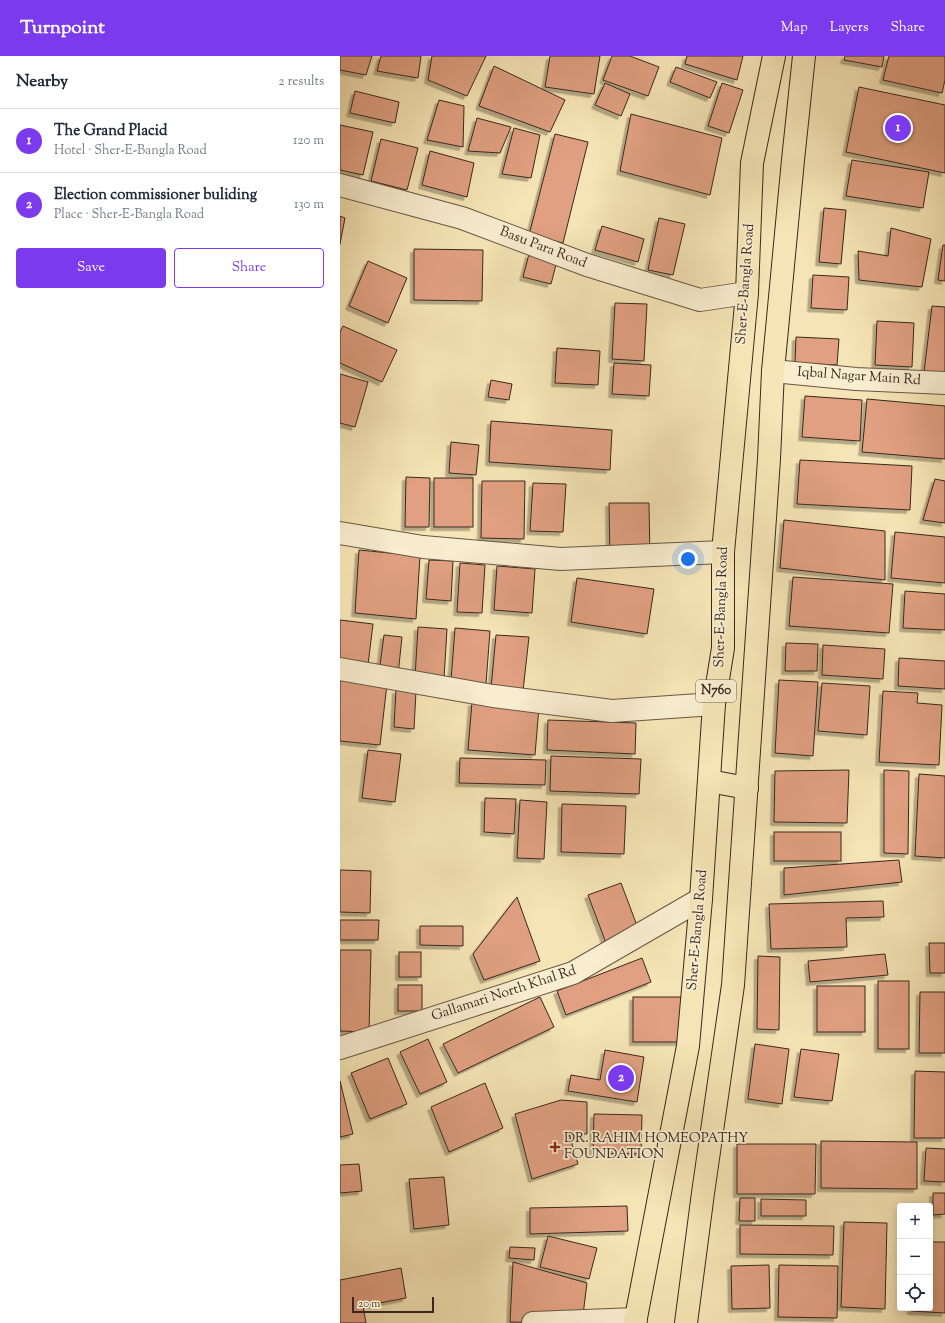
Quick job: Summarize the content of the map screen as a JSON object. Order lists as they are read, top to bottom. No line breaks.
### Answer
{"streets":{"highway":["Sher-E-Bangla Road","N760"],"street":["Basu Para Road","Iqbal Nagar Main Rd","Gallamari North Khal Rd"]},"crossings":[["Basu Para Road","Sher-E-Bangla Road"],["Sher-E-Bangla Road","Gallamari North Khal Rd"],["Iqbal Nagar Main Rd","N760"]],"places":{"health":["DR. RAHIM HOMEOPATHY FOUNDATION"]},"scale_bar":"20 m","page":{"header":"Turnpoint","nav":["Map","Layers","Share"],"heading":["Nearby","2 results"],"list":[{"mark":"1","name":"The Grand Placid","note":"Hotel · Sher-E-Bangla Road","value":"120 m"},{"mark":"2","name":"Election commissioner buliding","note":"Place · Sher-E-Bangla Road","value":"130 m"}],"pins":["1","2"],"buttons":["Save","Share"],"map_buttons":["+","−"],"scale":"20 m"}}
